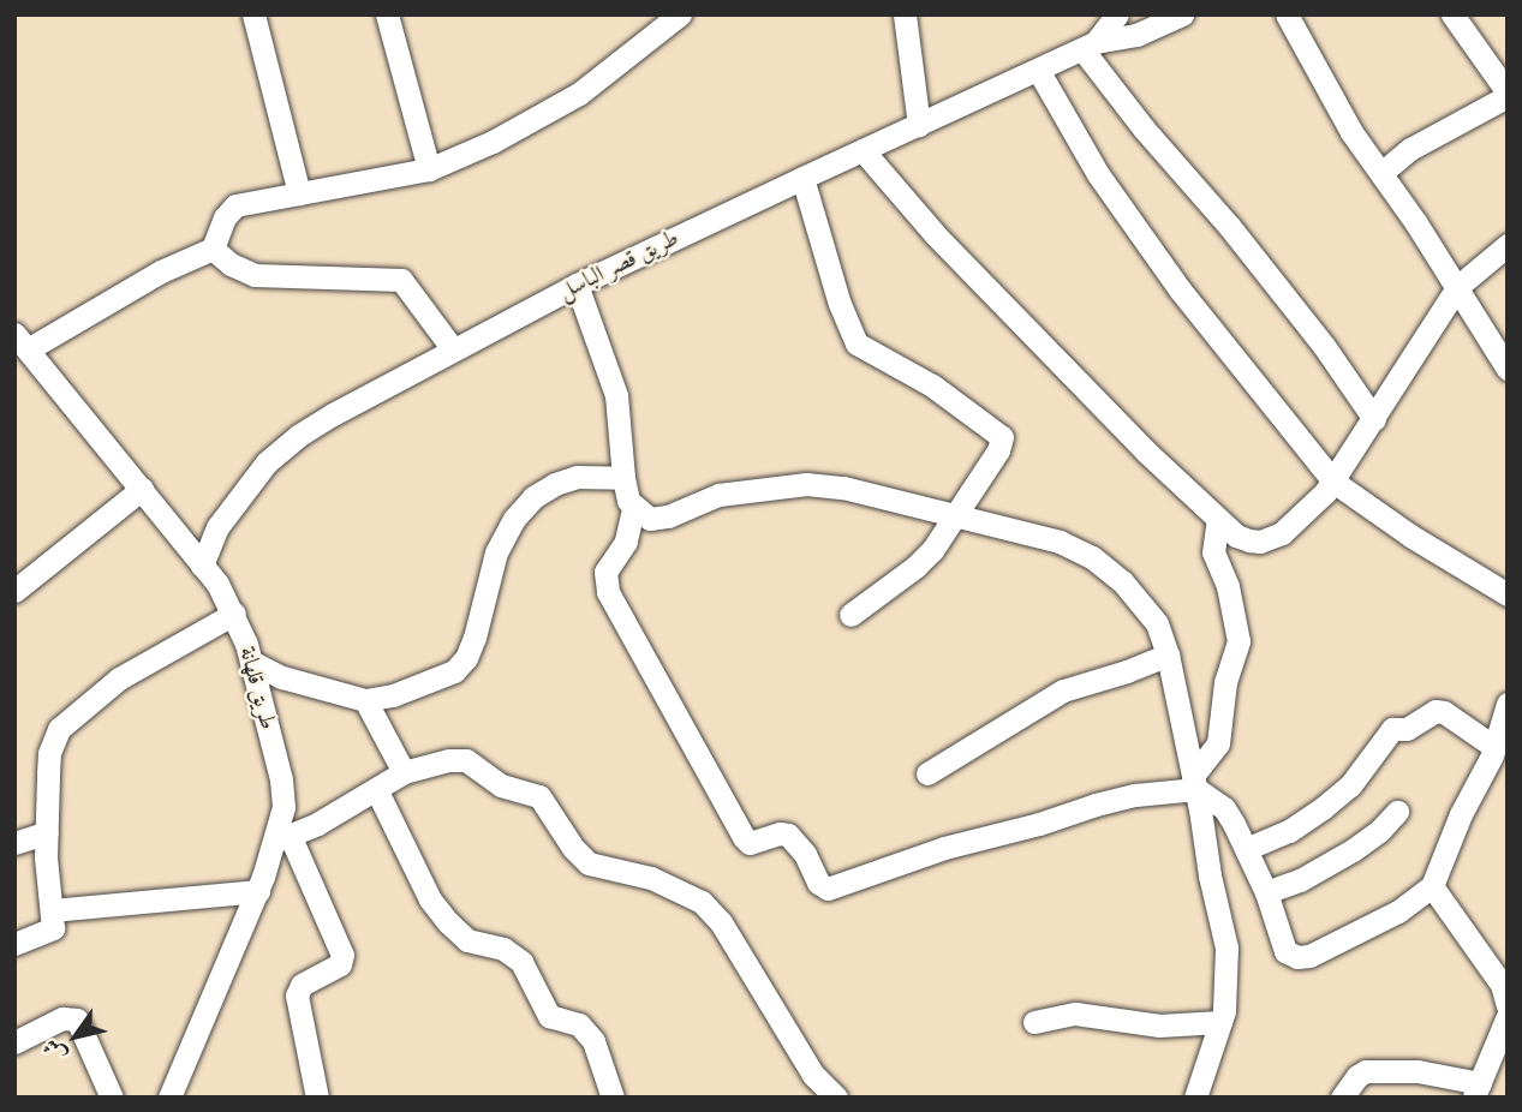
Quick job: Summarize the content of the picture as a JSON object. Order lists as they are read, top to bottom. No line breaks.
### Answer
{"streets":{"street":["طريق قصر الباسل","طريق قلهانة"]},"crossings":[["طريق قصر الباسل","طريق قلهانة"]],"north":"bottom left"}
